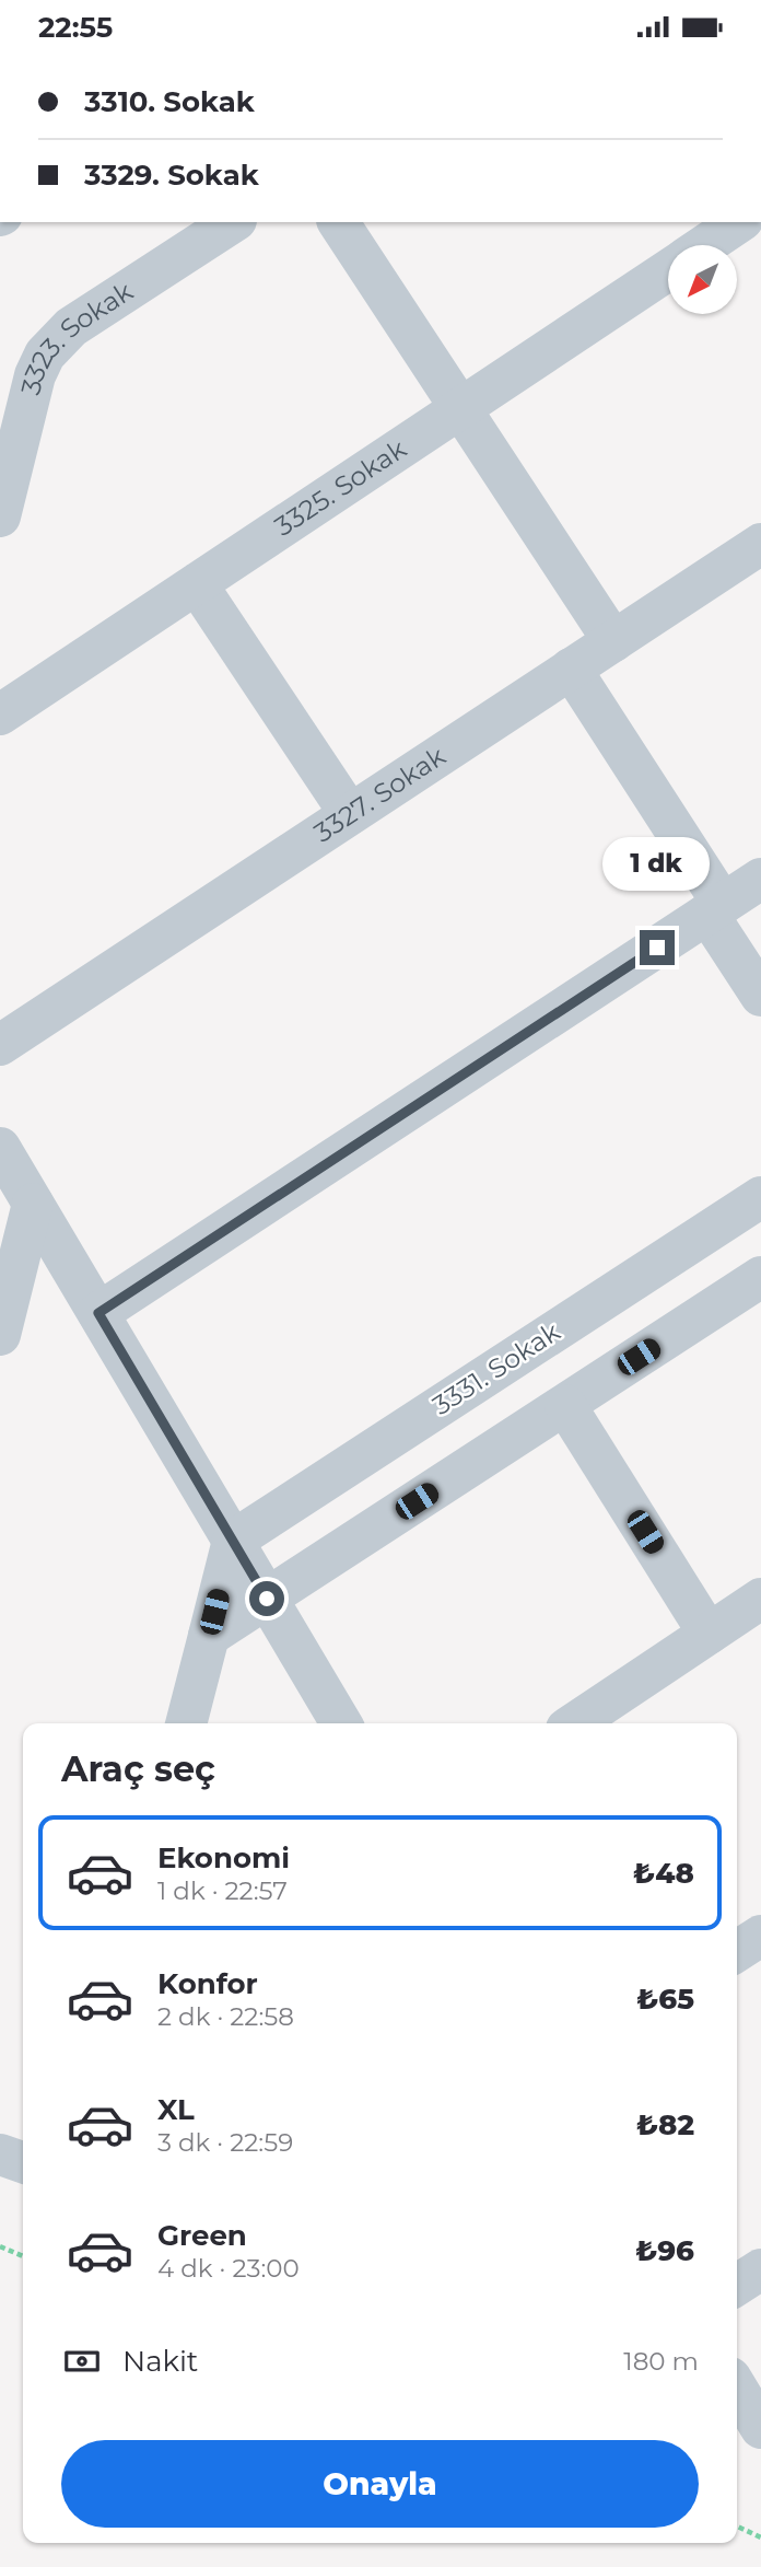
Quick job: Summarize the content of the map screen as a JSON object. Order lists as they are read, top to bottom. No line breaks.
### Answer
{"streets":{"street":["3323. Sokak","3325. Sokak","3327. Sokak","3331. Sokak"]},"north":"bottom left","page":{"status":"22:55","banner":["3310. Sokak","3329. Sokak"],"bubble":"1 dk","heading":"Araç seç","list":[{"name":"Ekonomi","note":"1 dk · 22:57","value":"₺48"},{"name":"Konfor","note":"2 dk · 22:58","value":"₺65"},{"name":"XL","note":"3 dk · 22:59","value":"₺82"},{"name":"Green","note":"4 dk · 23:00","value":"₺96"}],"pay":["Nakit","180 m"],"buttons":"Onayla"}}
